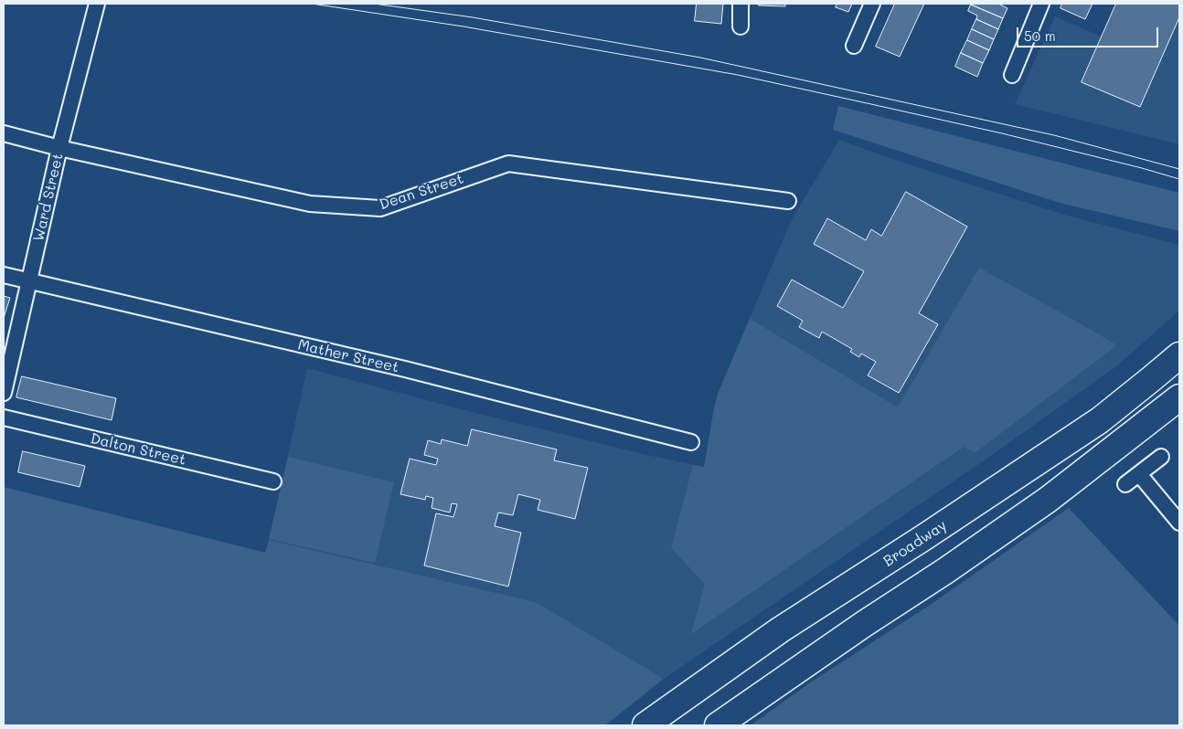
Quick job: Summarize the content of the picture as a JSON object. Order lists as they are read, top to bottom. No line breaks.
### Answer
{"streets":{"highway":["Broadway"],"street":["Dean Street","Ward Street","Mather Street","Dalton Street"]},"crossings":[["Dean Street","Ward Street"],["Ward Street","Mather Street"]],"scale_bar":"50 m"}
